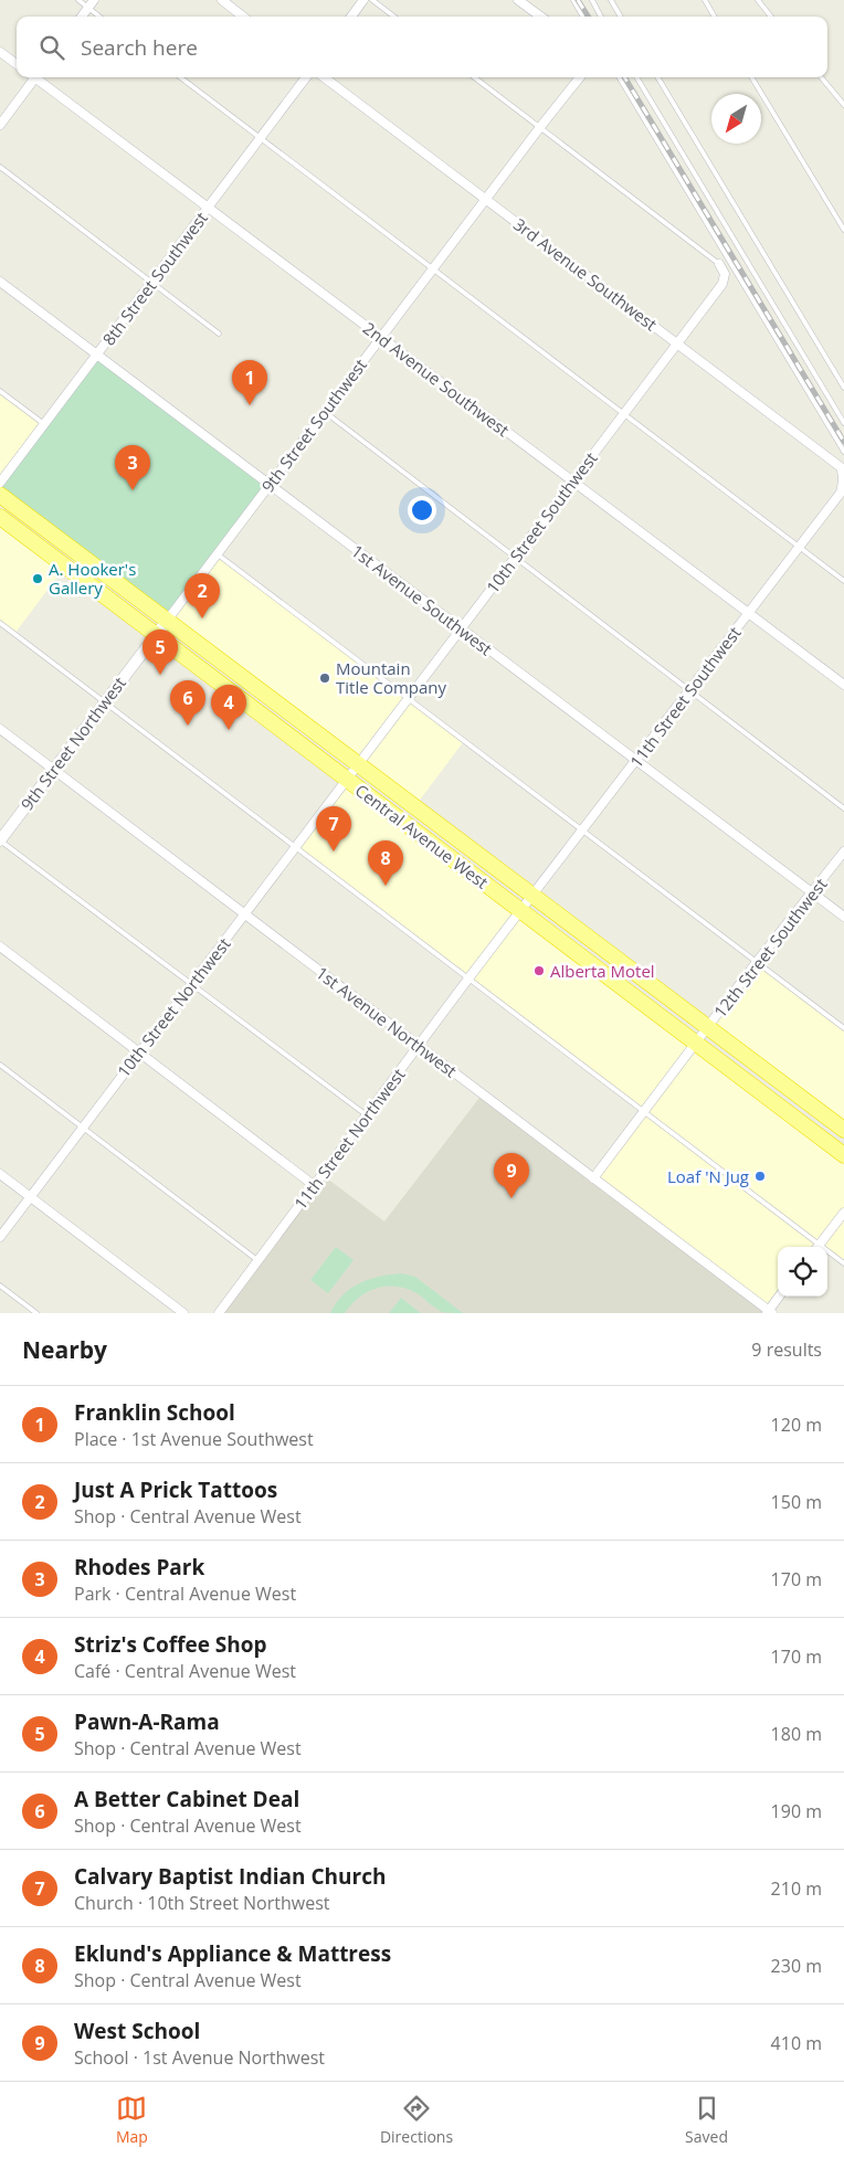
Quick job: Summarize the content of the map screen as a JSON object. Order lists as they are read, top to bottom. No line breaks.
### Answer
{"streets":{"highway":["Central Avenue West"],"street":["3rd Avenue Southwest","8th Street Southwest","2nd Avenue Southwest","9th Street Southwest","10th Street Southwest","1st Avenue Southwest","11th Street Southwest","9th Street Northwest","12th Street Southwest","10th Street Northwest","1st Avenue Northwest","11th Street Northwest"]},"crossings":[["3rd Avenue Southwest","9th Street Southwest"],["3rd Avenue Southwest","10th Street Southwest"],["3rd Avenue Southwest","11th Street Southwest"],["8th Street Southwest","2nd Avenue Southwest"],["8th Street Southwest","1st Avenue Southwest"],["2nd Avenue Southwest","9th Street Southwest"],["2nd Avenue Southwest","10th Street Southwest"],["2nd Avenue Southwest","11th Street Southwest"],["9th Street Southwest","1st Avenue Southwest"],["9th Street Southwest","9th Street Northwest"],["9th Street Southwest","Central Avenue West"],["10th Street Southwest","1st Avenue Southwest"],["10th Street Southwest","Central Avenue West"],["10th Street Southwest","10th Street Northwest"],["1st Avenue Southwest","11th Street Southwest"],["1st Avenue Southwest","12th Street Southwest"],["11th Street Southwest","Central Avenue West"],["11th Street Southwest","11th Street Northwest"],["9th Street Northwest","Central Avenue West"],["9th Street Northwest","1st Avenue Northwest"],["Central Avenue West","12th Street Southwest"],["Central Avenue West","10th Street Northwest"],["Central Avenue West","11th Street Northwest"],["12th Street Southwest","1st Avenue Northwest"],["10th Street Northwest","1st Avenue Northwest"],["1st Avenue Northwest","11th Street Northwest"]],"places":["A. Hooker's Gallery","Mountain Title Company","Alberta Motel","Loaf 'N Jug"],"north":"bottom left","page":{"search":"Search here","pins":["1","3","2","5","6","4","7","8","9"],"heading":["Nearby","9 results"],"list":[{"mark":"1","name":"Franklin School","note":"Place · 1st Avenue Southwest","value":"120 m"},{"mark":"2","name":"Just A Prick Tattoos","note":"Shop · Central Avenue West","value":"150 m"},{"mark":"3","name":"Rhodes Park","note":"Park · Central Avenue West","value":"170 m"},{"mark":"4","name":"Striz's Coffee Shop","note":"Café · Central Avenue West","value":"170 m"},{"mark":"5","name":"Pawn-A-Rama","note":"Shop · Central Avenue West","value":"180 m"},{"mark":"6","name":"A Better Cabinet Deal","note":"Shop · Central Avenue West","value":"190 m"},{"mark":"7","name":"Calvary Baptist Indian Church","note":"Church · 10th Street Northwest","value":"210 m"},{"mark":"8","name":"Eklund's Appliance & Mattress","note":"Shop · Central Avenue West","value":"230 m"},{"mark":"9","name":"West School","note":"School · 1st Avenue Northwest","value":"410 m"}],"nav":["Map","Directions","Saved"]}}
